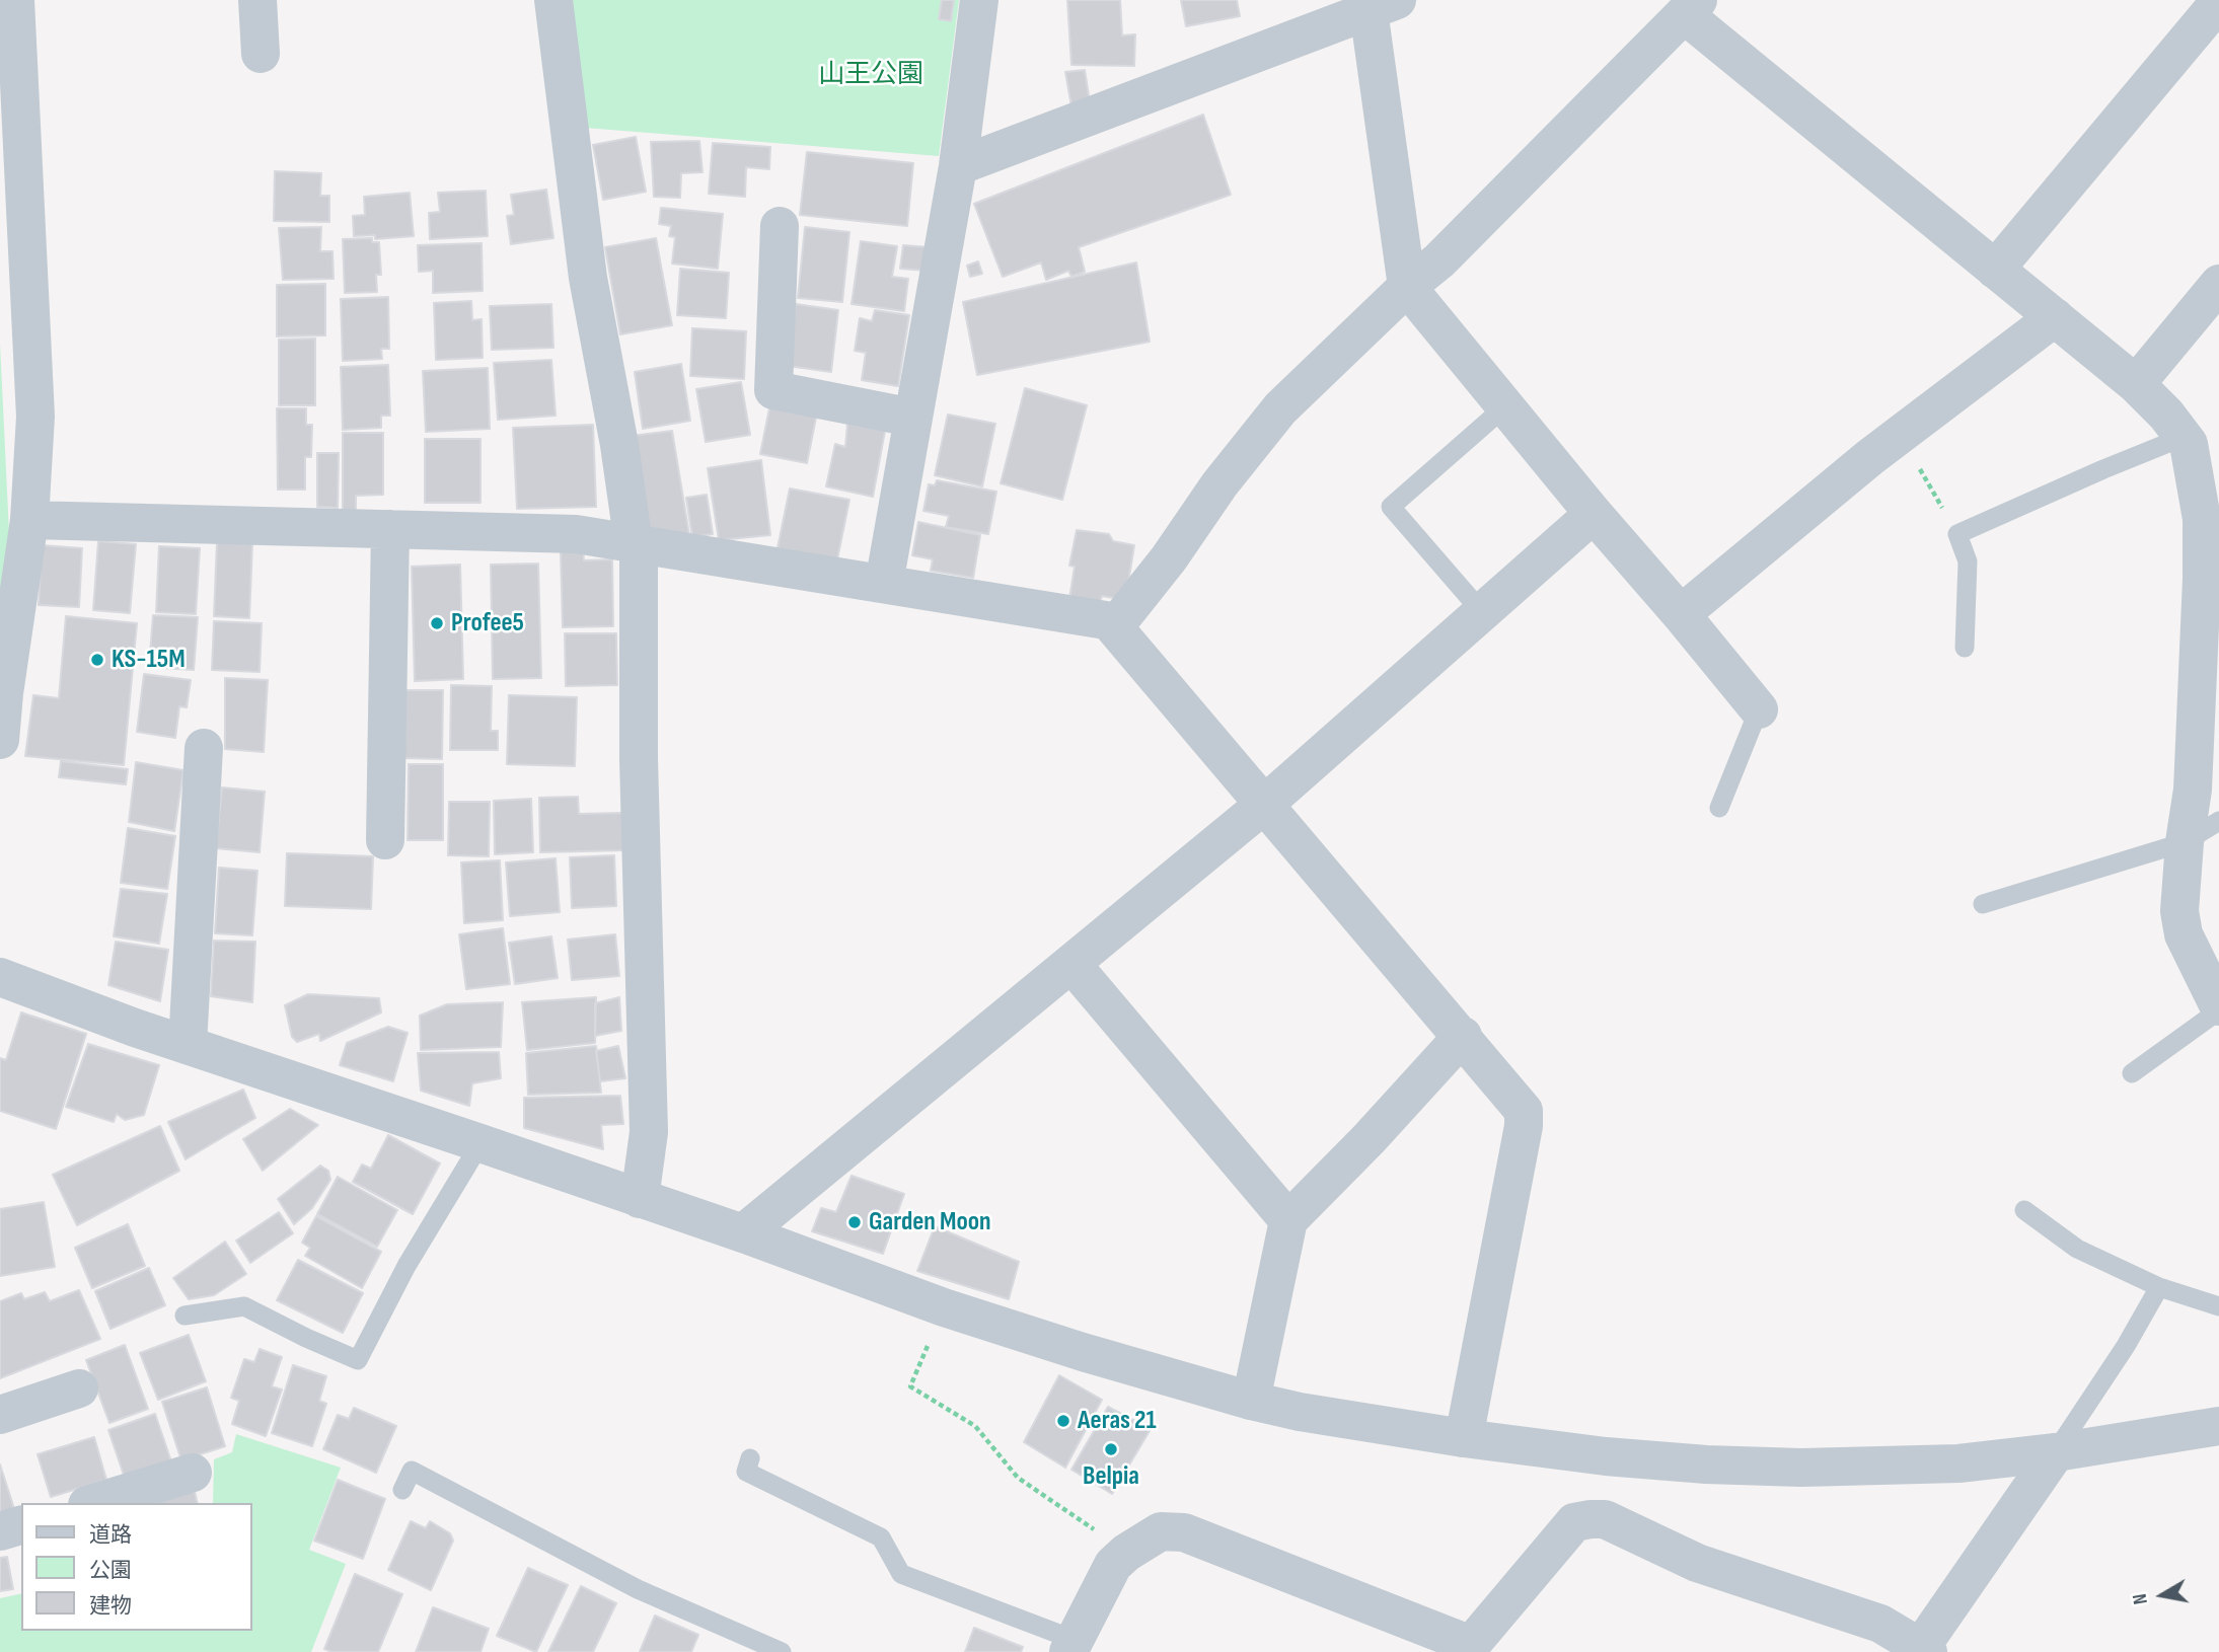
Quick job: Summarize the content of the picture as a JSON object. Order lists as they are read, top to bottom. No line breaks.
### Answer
{"parks":["山王公園"],"places":["Profee5","KS-15M","Garden Moon","Aeras 21","Belpia"],"legend":["道路","公園","建物"],"north":"left"}
